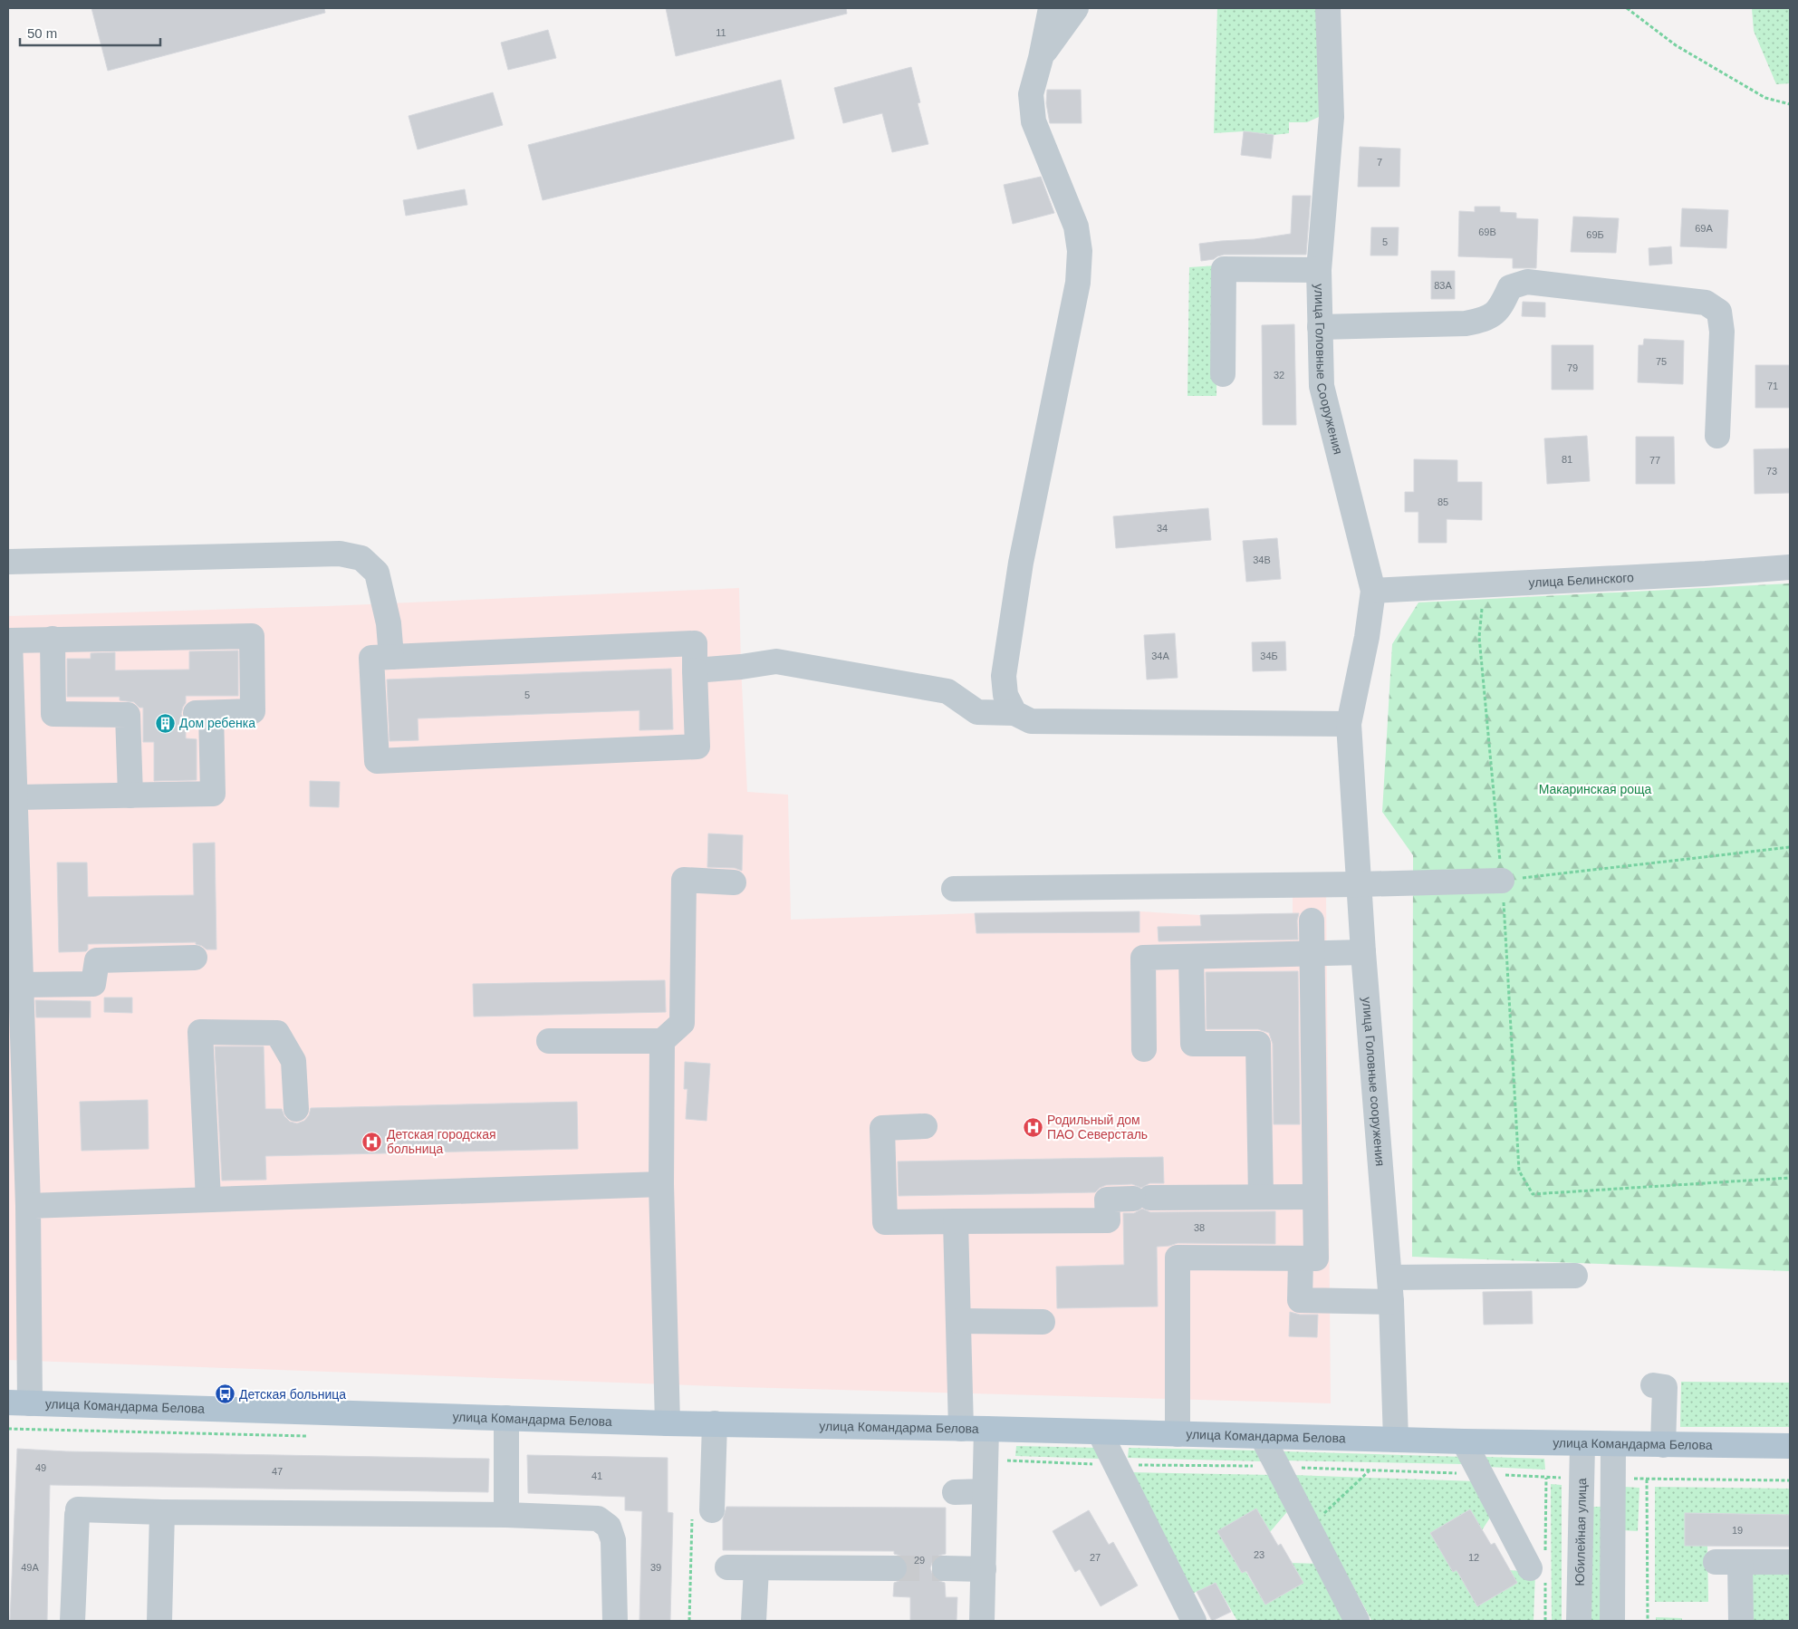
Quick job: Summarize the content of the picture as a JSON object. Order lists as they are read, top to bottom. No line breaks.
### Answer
{"streets":{"main road":["улица Командарма Белова"],"street":["улица Головные Сооружения","улица Белинского","улица Головные сооружения","Юбилейная улица"]},"crossings":[["улица Головные Сооружения","улица Белинского"],["улица Головные Сооружения","улица Головные сооружения"],["улица Головные сооружения","улица Командарма Белова"],["улица Командарма Белова","Юбилейная улица"]],"parks":["Макаринская роща"],"places":{"building":["Дом ребенка"],"hospital":["Родильный дом ПАО Северсталь","Детская городская больница"],"bus stop":["Детская больница"]},"house_numbers":["11","7","69А","69В","69Б","5","83А","75","79","32","71","81","77","73","85","34","34В","34А","34Б","5","38","49","47","41","19","23","27","12","29","49А","39"],"scale_bar":"50 m"}
